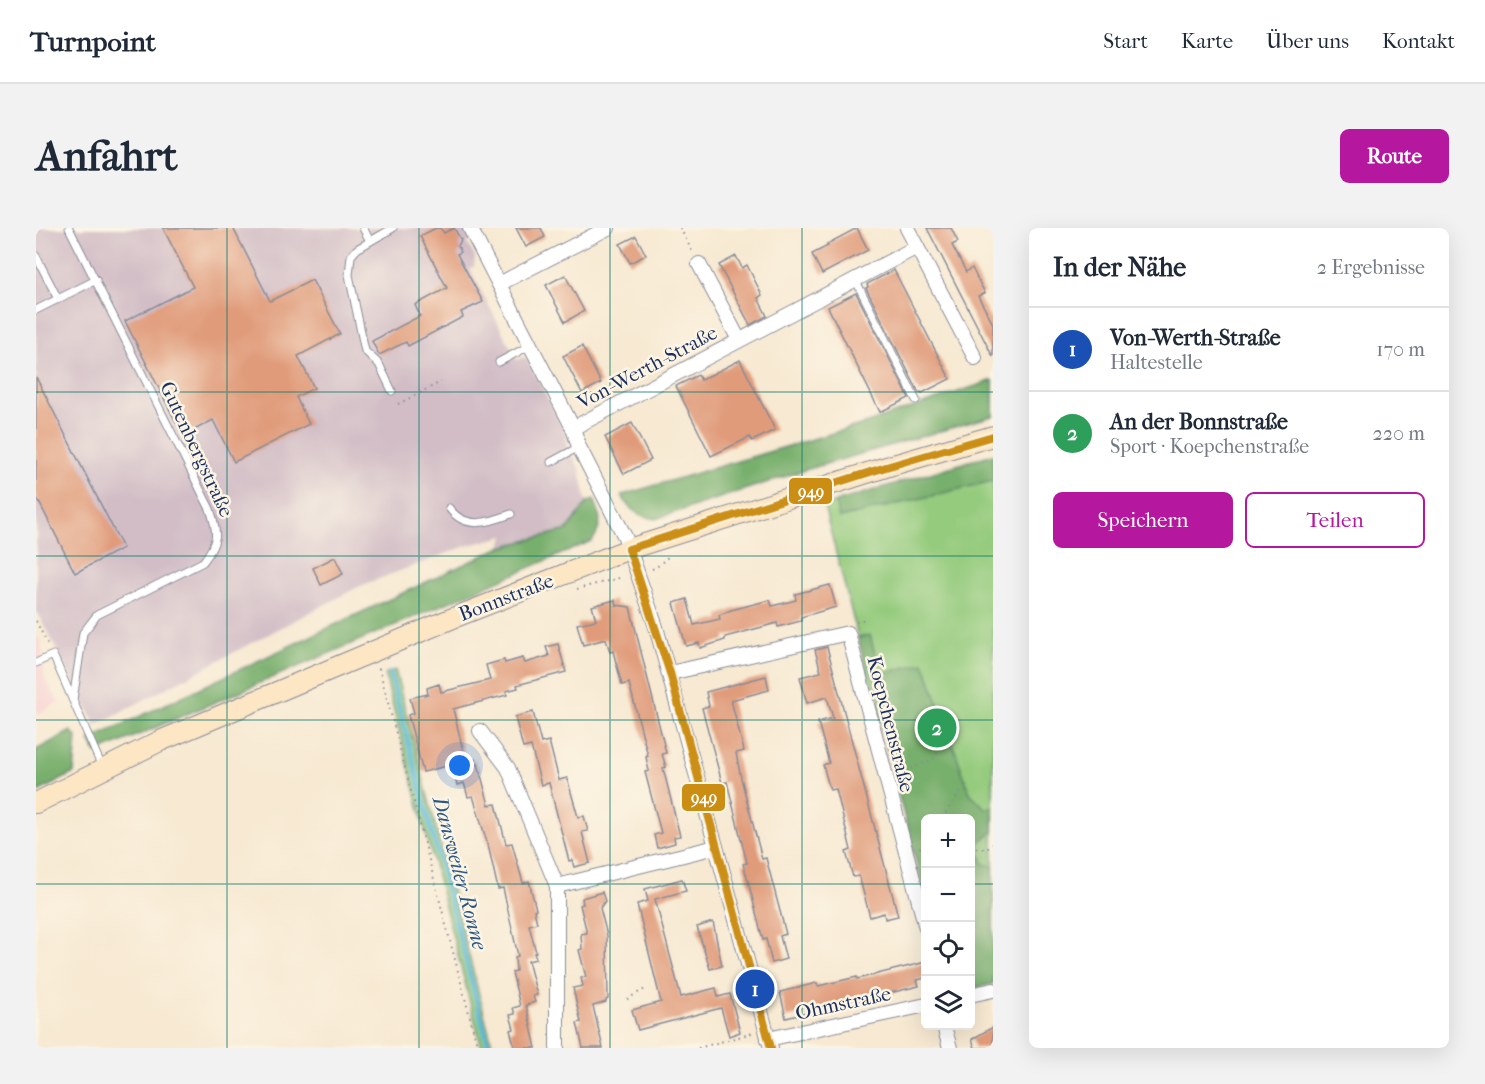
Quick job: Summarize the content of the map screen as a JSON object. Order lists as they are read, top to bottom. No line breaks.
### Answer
{"streets":{"main road":["Bonnstraße"],"street":["Von-Werth-Straße","Koepchenstraße","Ohmstraße"],"lane":["Gutenbergstraße"]},"crossings":[["Von-Werth-Straße","Bonnstraße"],["Von-Werth-Straße","Koepchenstraße"],["Von-Werth-Straße","Ohmstraße"]],"water":["Dansweiler Ronne"],"lines":["transit line 949"],"page":{"header":"Turnpoint","nav":["Start","Karte","Über uns","Kontakt"],"buttons":["Route",["Speichern","Teilen"]],"title":"Anfahrt","heading":["In der Nähe","2 Ergebnisse"],"list":[{"mark":"1","name":"Von-Werth-Straße","note":"Haltestelle","value":"170 m"},{"mark":"2","name":"An der Bonnstraße","note":"Sport · Koepchenstraße","value":"220 m"}],"pins":["2","1"],"map_buttons":["+","−"]}}
